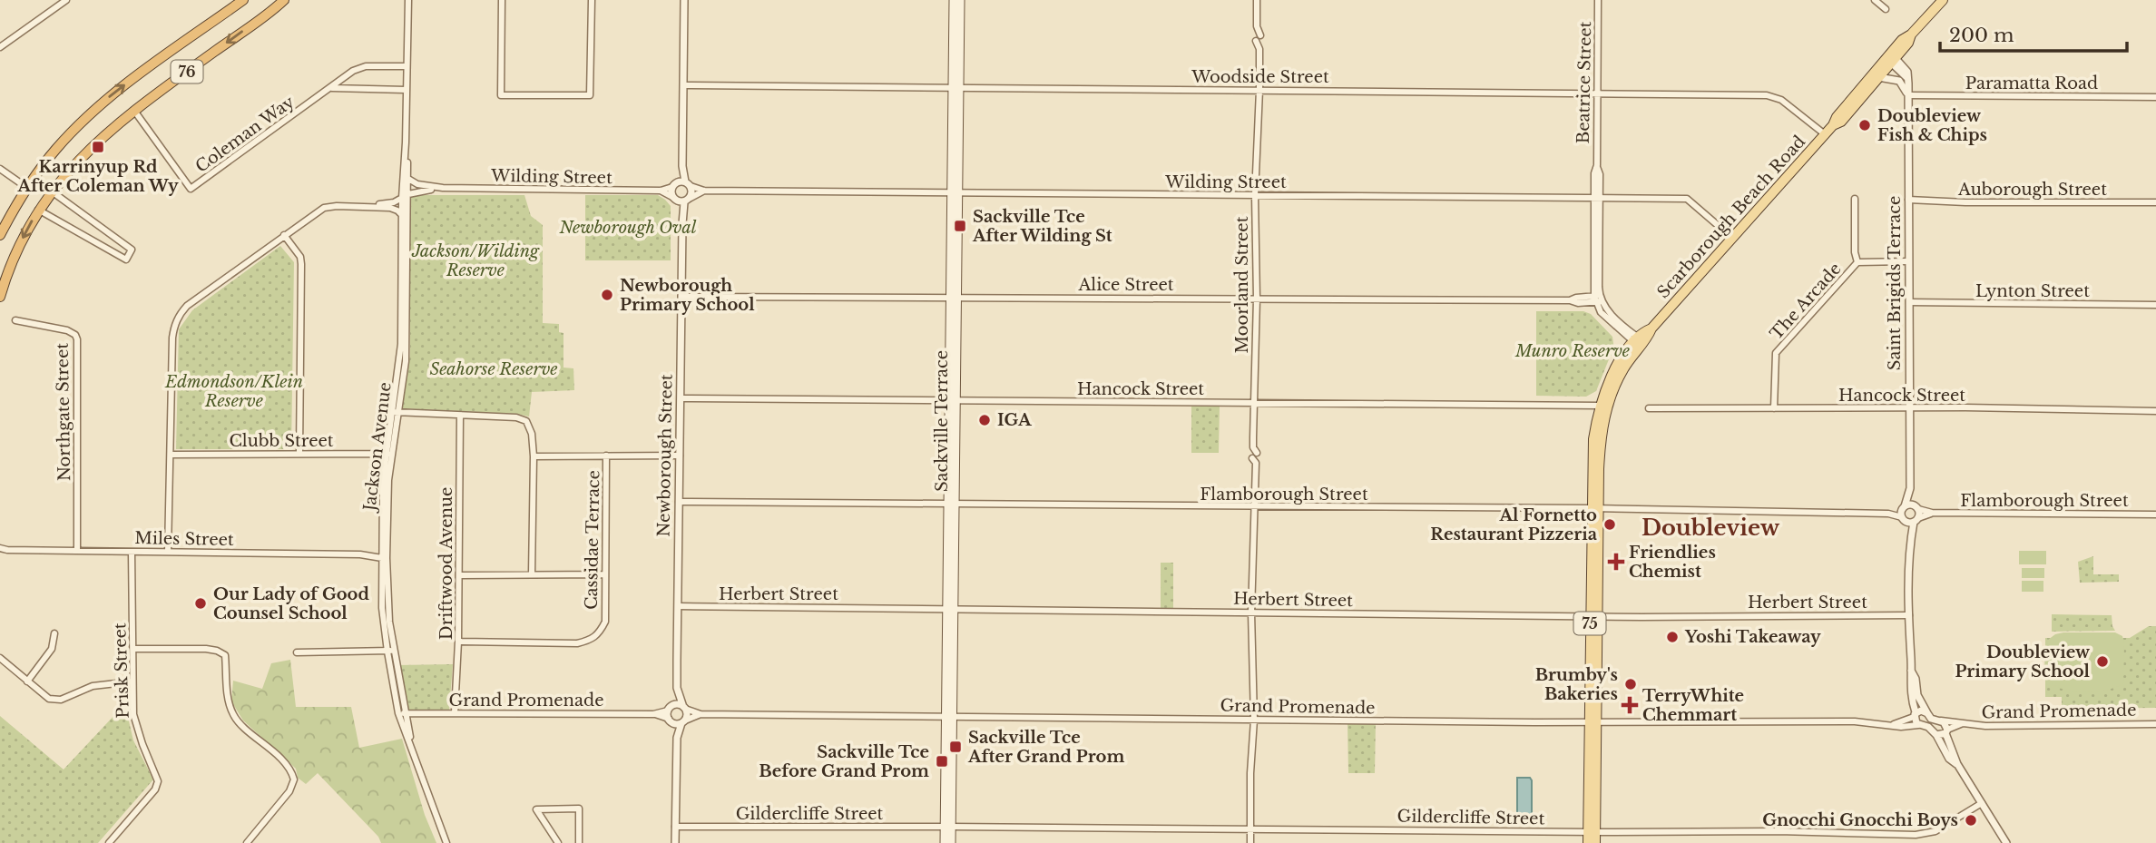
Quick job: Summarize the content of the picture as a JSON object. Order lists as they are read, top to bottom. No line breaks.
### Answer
{"streets":{"highway":["76"],"main road":["Scarborough Beach Road","Sackville Terrace","75"],"street":["Woodside Street","Beatrice Street","Paramatta Road","Coleman Way","Wilding Street","Auborough Street","Saint Brigids Terrace","Alice Street","Moorland Street","Lynton Street","The Arcade","Hancock Street","Northgate Street","Clubb Street","Jackson Avenue","Newborough Street","Flamborough Street","Miles Street","Cassidae Terrace","Driftwood Avenue","Herbert Street","Prisk Street","Grand Promenade","Gildercliffe Street"]},"crossings":[["76","Coleman Way"],["Woodside Street","Beatrice Street"],["Woodside Street","Scarborough Beach Road"],["Woodside Street","Moorland Street"],["Woodside Street","Sackville Terrace"],["Woodside Street","Newborough Street"],["Beatrice Street","Wilding Street"],["Beatrice Street","Alice Street"],["Paramatta Road","Saint Brigids Terrace"],["Coleman Way","Jackson Avenue"],["Wilding Street","Scarborough Beach Road"],["Wilding Street","Moorland Street"],["Wilding Street","Sackville Terrace"],["Wilding Street","Jackson Avenue"],["Wilding Street","Newborough Street"],["Auborough Street","Saint Brigids Terrace"],["Scarborough Beach Road","Saint Brigids Terrace"],["Scarborough Beach Road","Hancock Street"],["Scarborough Beach Road","Flamborough Street"],["Scarborough Beach Road","Herbert Street"],["Scarborough Beach Road","Grand Promenade"],["Scarborough Beach Road","Gildercliffe Street"],["Saint Brigids Terrace","Lynton Street"],["Saint Brigids Terrace","The Arcade"],["Saint Brigids Terrace","Hancock Street"],["Saint Brigids Terrace","Flamborough Street"],["Alice Street","Moorland Street"],["Alice Street","Sackville Terrace"],["Alice Street","Newborough Street"],["Moorland Street","Hancock Street"],["Moorland Street","Flamborough Street"],["Moorland Street","Herbert Street"],["Moorland Street","Grand Promenade"],["Moorland Street","Gildercliffe Street"],["The Arcade","Hancock Street"],["Hancock Street","Sackville Terrace"],["Hancock Street","Newborough Street"],["Northgate Street","Miles Street"],["Sackville Terrace","Flamborough Street"],["Sackville Terrace","Herbert Street"],["Sackville Terrace","Grand Promenade"],["Sackville Terrace","Gildercliffe Street"],["Clubb Street","Jackson Avenue"],["Jackson Avenue","Miles Street"],["Jackson Avenue","Grand Promenade"],["Newborough Street","Flamborough Street"],["Newborough Street","Herbert Street"],["Newborough Street","Grand Promenade"],["Newborough Street","Gildercliffe Street"],["Miles Street","Prisk Street"],["Cassidae Terrace","Driftwood Avenue"],["Driftwood Avenue","Grand Promenade"]],"districts":["Doubleview"],"parks":["Newborough Oval","Jackson/Wilding Reserve","Munro Reserve","Seahorse Reserve","Edmondson/Klein Reserve"],"places":{"other":["Doubleview Fish & Chips","Newborough Primary School","IGA","Al Fornetto Restaurant Pizzeria","Our Lady of Good Counsel School","Yoshi Takeaway","Doubleview Primary School","Brumby's Bakeries","Gnocchi Gnocchi Boys"],"transit":["Karrinyup Rd After Coleman Wy","Sackville Tce After Wilding St","Sackville Tce After Grand Prom","Sackville Tce Before Grand Prom"],"health":["Friendlies Chemist","TerryWhite Chemmart"]},"scale_bar":"200 m"}
